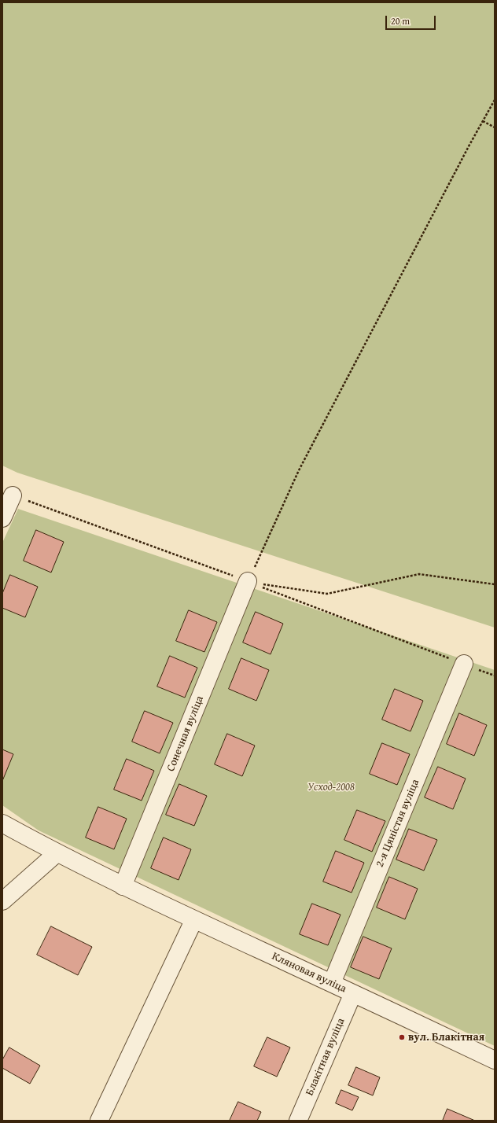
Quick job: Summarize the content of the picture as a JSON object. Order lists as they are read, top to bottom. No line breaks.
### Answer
{"streets":{"street":["Сонечная вуліца","2-я Цяністая вуліца","Кляновая вуліца","Блакітная вуліца"]},"crossings":[["Сонечная вуліца","Кляновая вуліца"],["2-я Цяністая вуліца","Кляновая вуліца"],["Кляновая вуліца","Блакітная вуліца"]],"parks":["Усход-2008"],"places":["вул. Блакітная"],"scale_bar":"20 m"}
